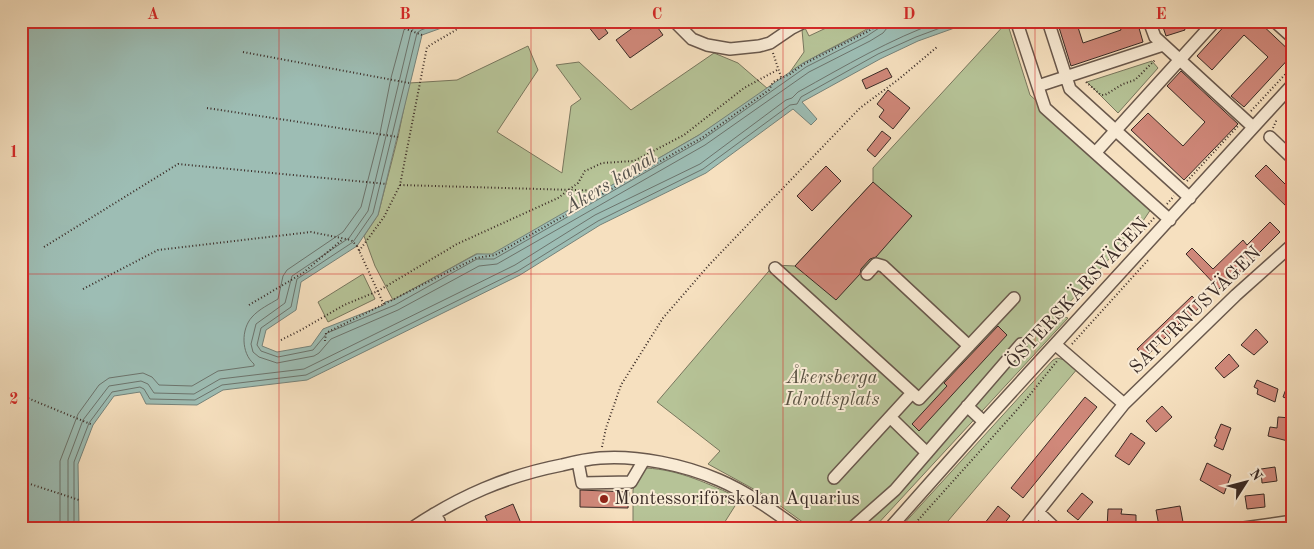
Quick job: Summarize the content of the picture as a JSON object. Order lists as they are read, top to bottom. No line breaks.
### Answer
{"streets":{"street":["ÖSTERSKÄRSVÄGEN","SATURNUSVÄGEN"]},"water":["Åkers kanal"],"parks":["Åkersberga Idrottsplats"],"places":["Montessoriförskolan Aquarius"],"north":"top right","grid":{"columns":["A","B","C","D","E"],"rows":["1","2"]}}
